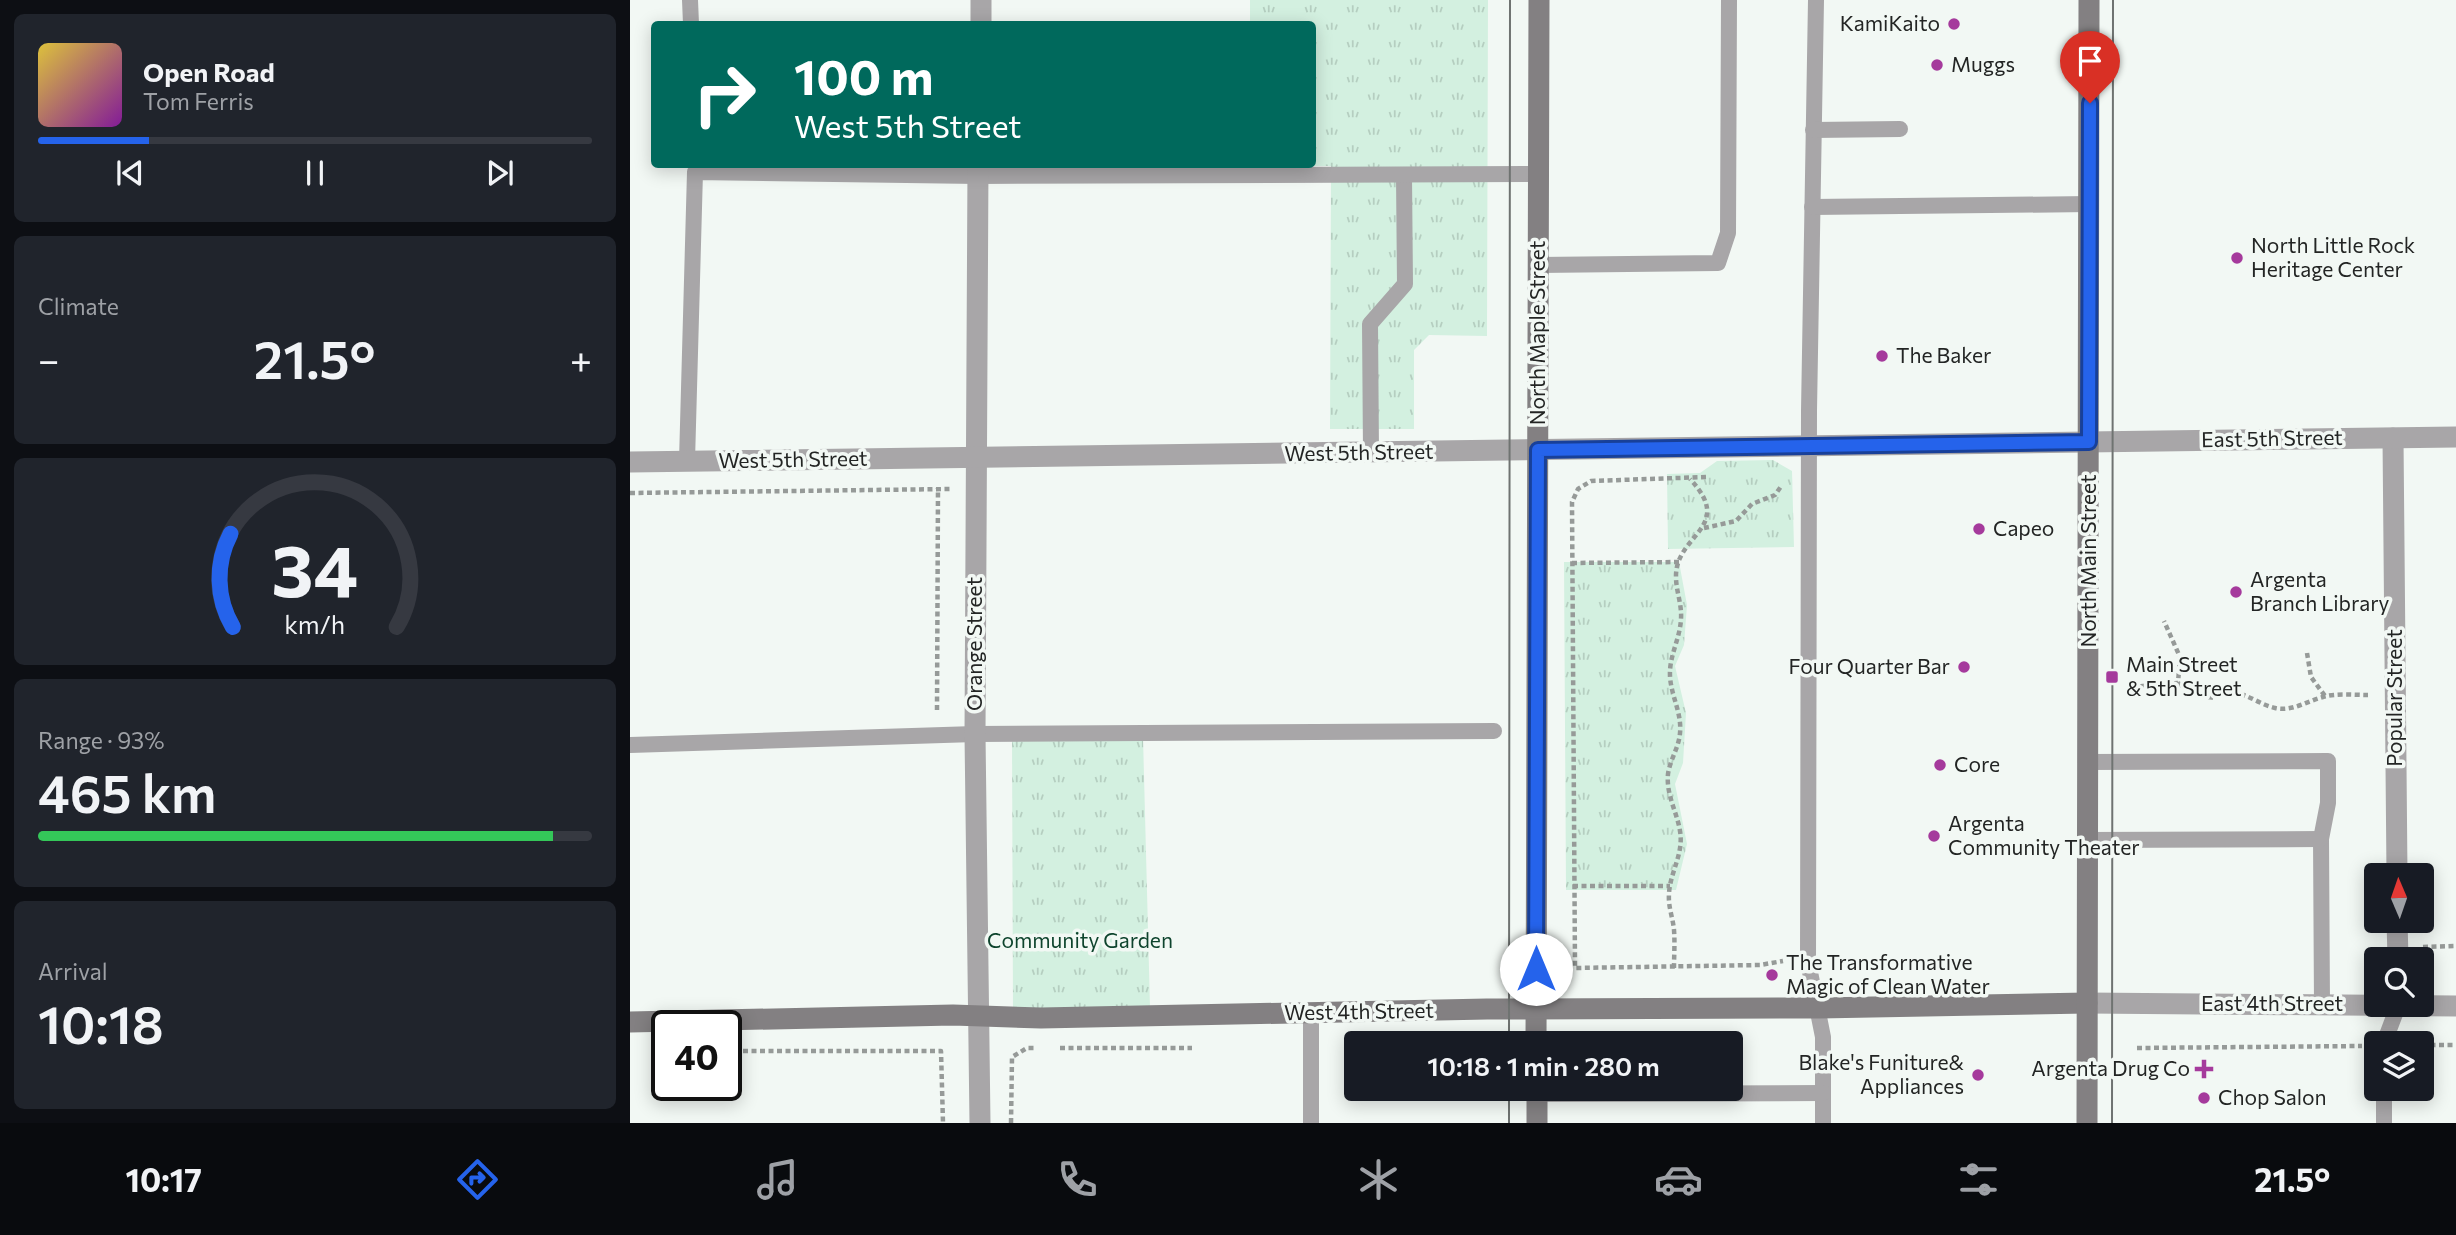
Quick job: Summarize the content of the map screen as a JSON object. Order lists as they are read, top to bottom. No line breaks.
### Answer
{"streets":{"street":["North Maple Street","East 5th Street","West 5th Street","North Main Street","Orange Street","Popular Street","East 4th Street","West 4th Street"]},"crossings":[["North Maple Street","West 5th Street"],["North Maple Street","West 4th Street"],["East 5th Street","West 5th Street"],["East 5th Street","North Main Street"],["East 5th Street","Popular Street"],["West 5th Street","North Main Street"],["West 5th Street","Orange Street"],["North Main Street","East 4th Street"],["North Main Street","West 4th Street"],["Orange Street","West 4th Street"],["East 4th Street","West 4th Street"]],"parks":["Community Garden"],"places":{"other":["KamiKaito","Muggs","North Little Rock Heritage Center","The Baker","Capeo","Argenta Branch Library","Four Quarter Bar","Core","Argenta Community Theater","The Transformative Magic of Clean Water","Blake's Funiture& Appliances","Chop Salon"],"transit":["Main Street & 5th Street"],"health":["Argenta Drug Co"]},"north":"top","page":{"turn":["100 m","West 5th Street"],"song":["Open Road","Tom Ferris"],"tile":["Climate",["Range · 93%","465 km"],["Arrival","10:18"]],"heat":["−","21.5°","+"],"limit":"40","trip":"10:18 · 1 min · 280 m","tabs":["10:17","21.5°"],"gauge":["34","km/h"]}}
